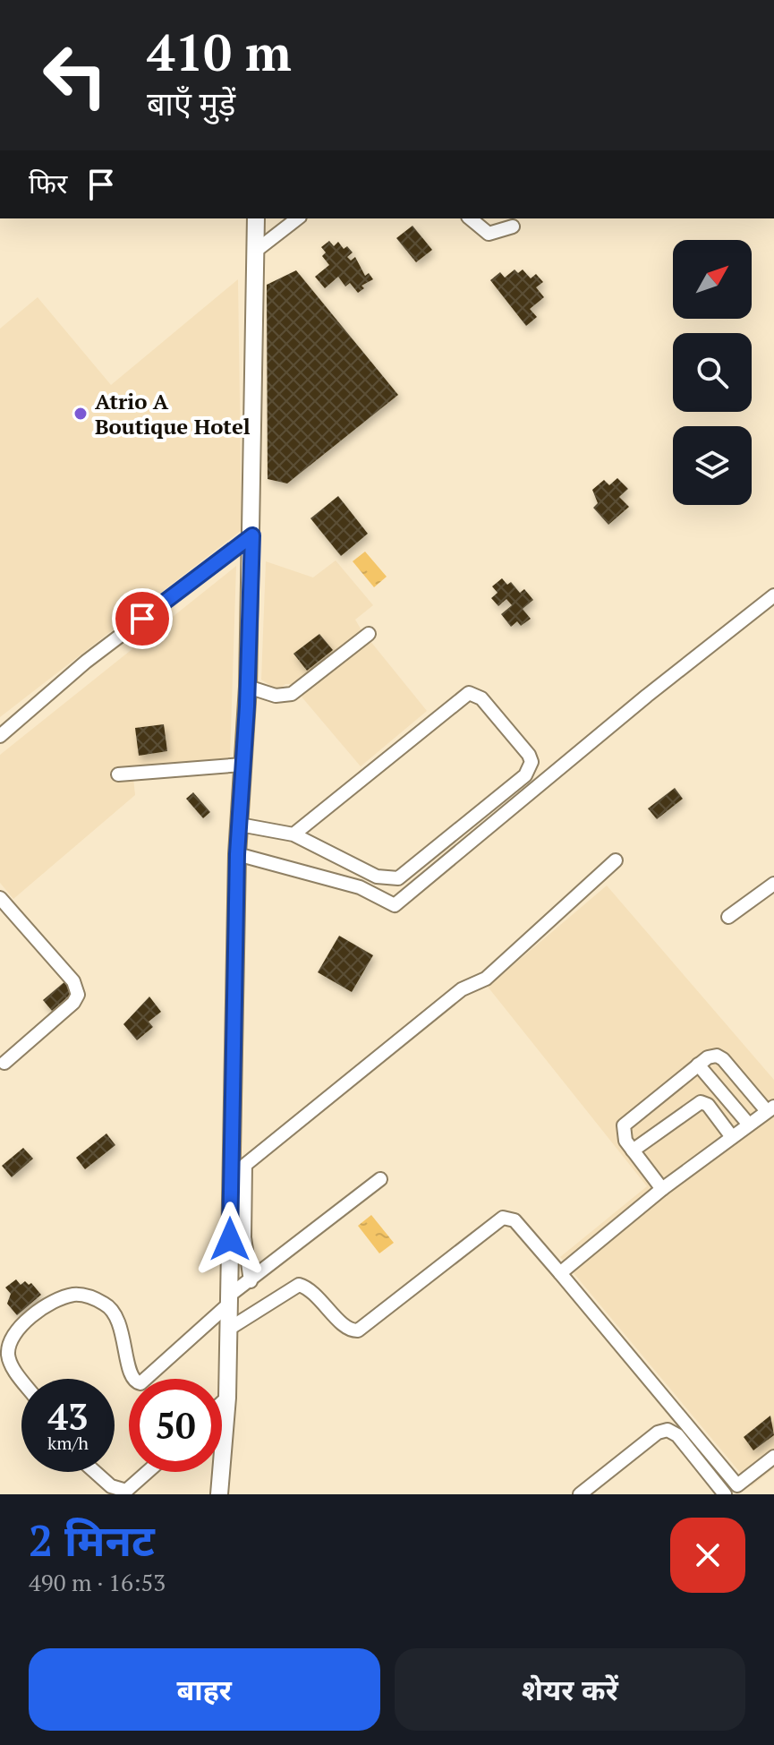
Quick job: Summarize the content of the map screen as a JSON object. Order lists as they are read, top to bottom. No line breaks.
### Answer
{"places":["Atrio A Boutique Hotel"],"north":"top right","page":{"turn":["410 m","बाएँ मुड़ें"],"then":"फिर","speed":"43 km/h","limit":"50","heading":["2 मिनट","490 m · 16:53"],"buttons":["बाहर","शेयर करें"]}}
